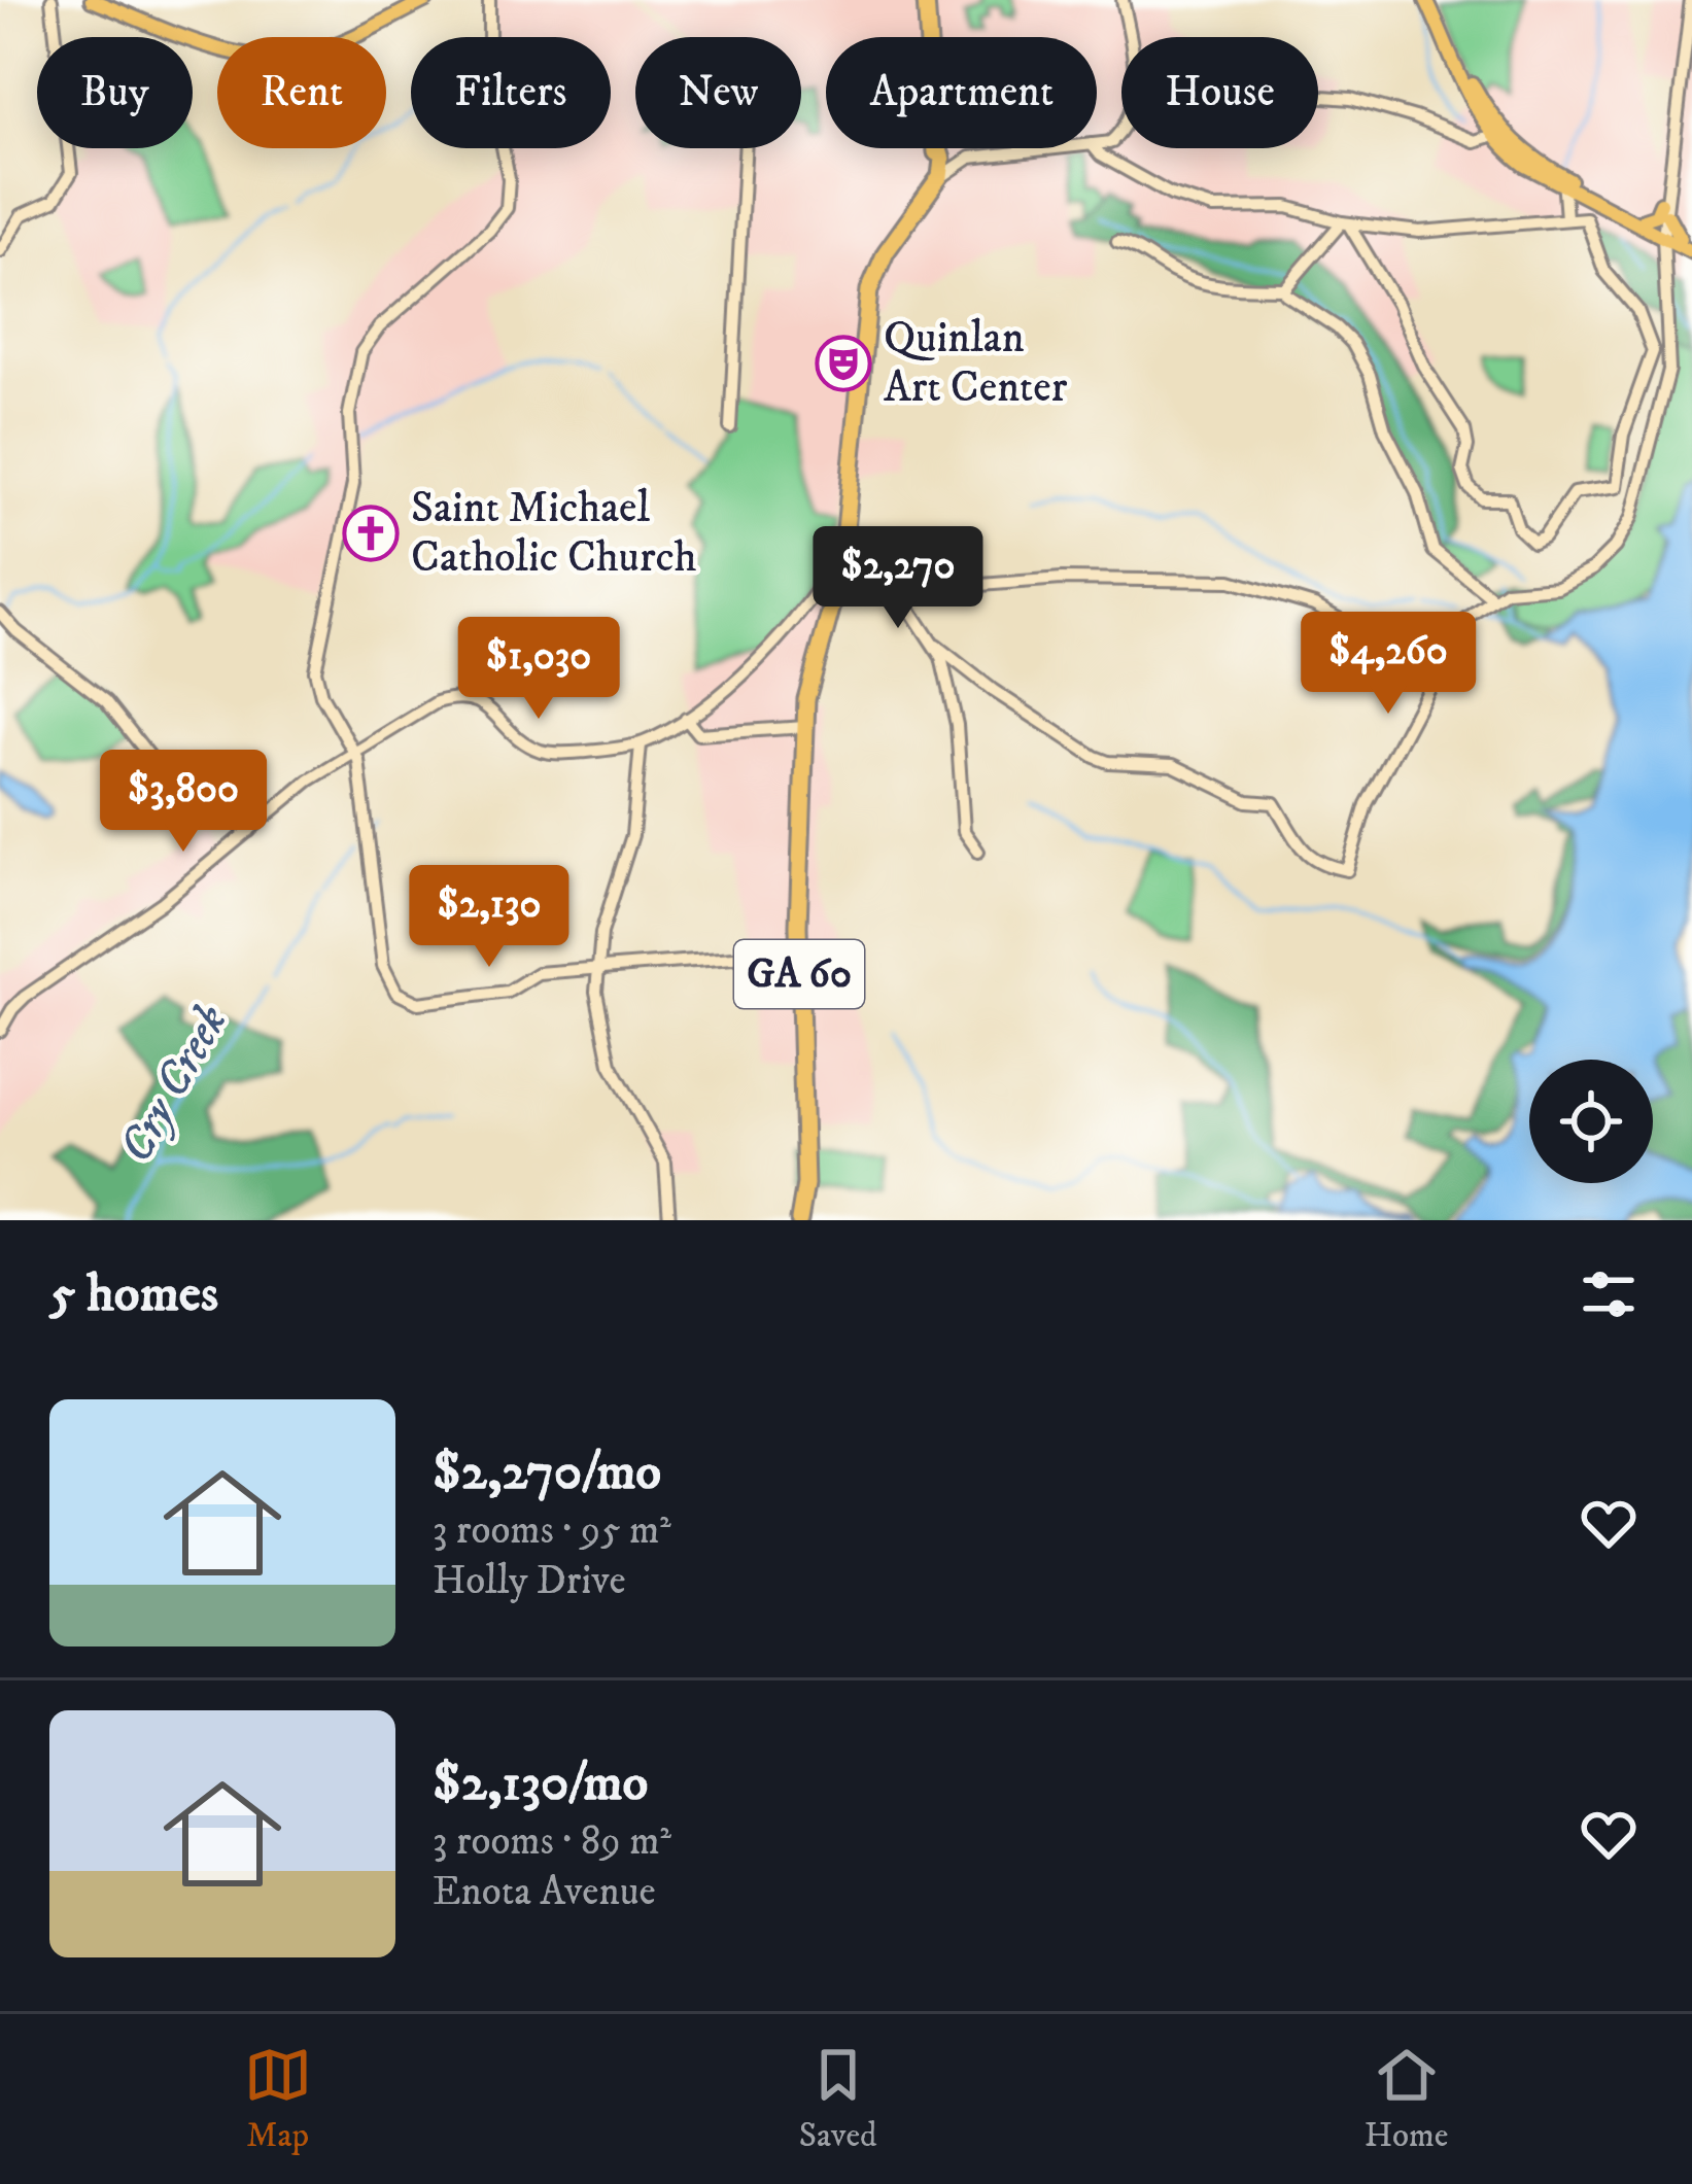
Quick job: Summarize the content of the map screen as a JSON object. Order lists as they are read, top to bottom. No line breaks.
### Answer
{"streets":{"highway":["GA 60"]},"water":["Cry Creek"],"places":{"theatre":["Quinlan Art Center"],"church":["Saint Michael Catholic Church"]},"page":{"chip":["Buy","Rent","Filters","New","Apartment","House"],"price":["$2,270","$4,260","$1,030","$3,800","$2,130"],"heading":"5 homes","list":[{"name":"$2,270/mo","note":"3 rooms · 95 m² · Holly Drive"},{"name":"$2,130/mo","note":"3 rooms · 89 m² · Enota Avenue"}],"tabs":["Map","Saved","Home"]}}
